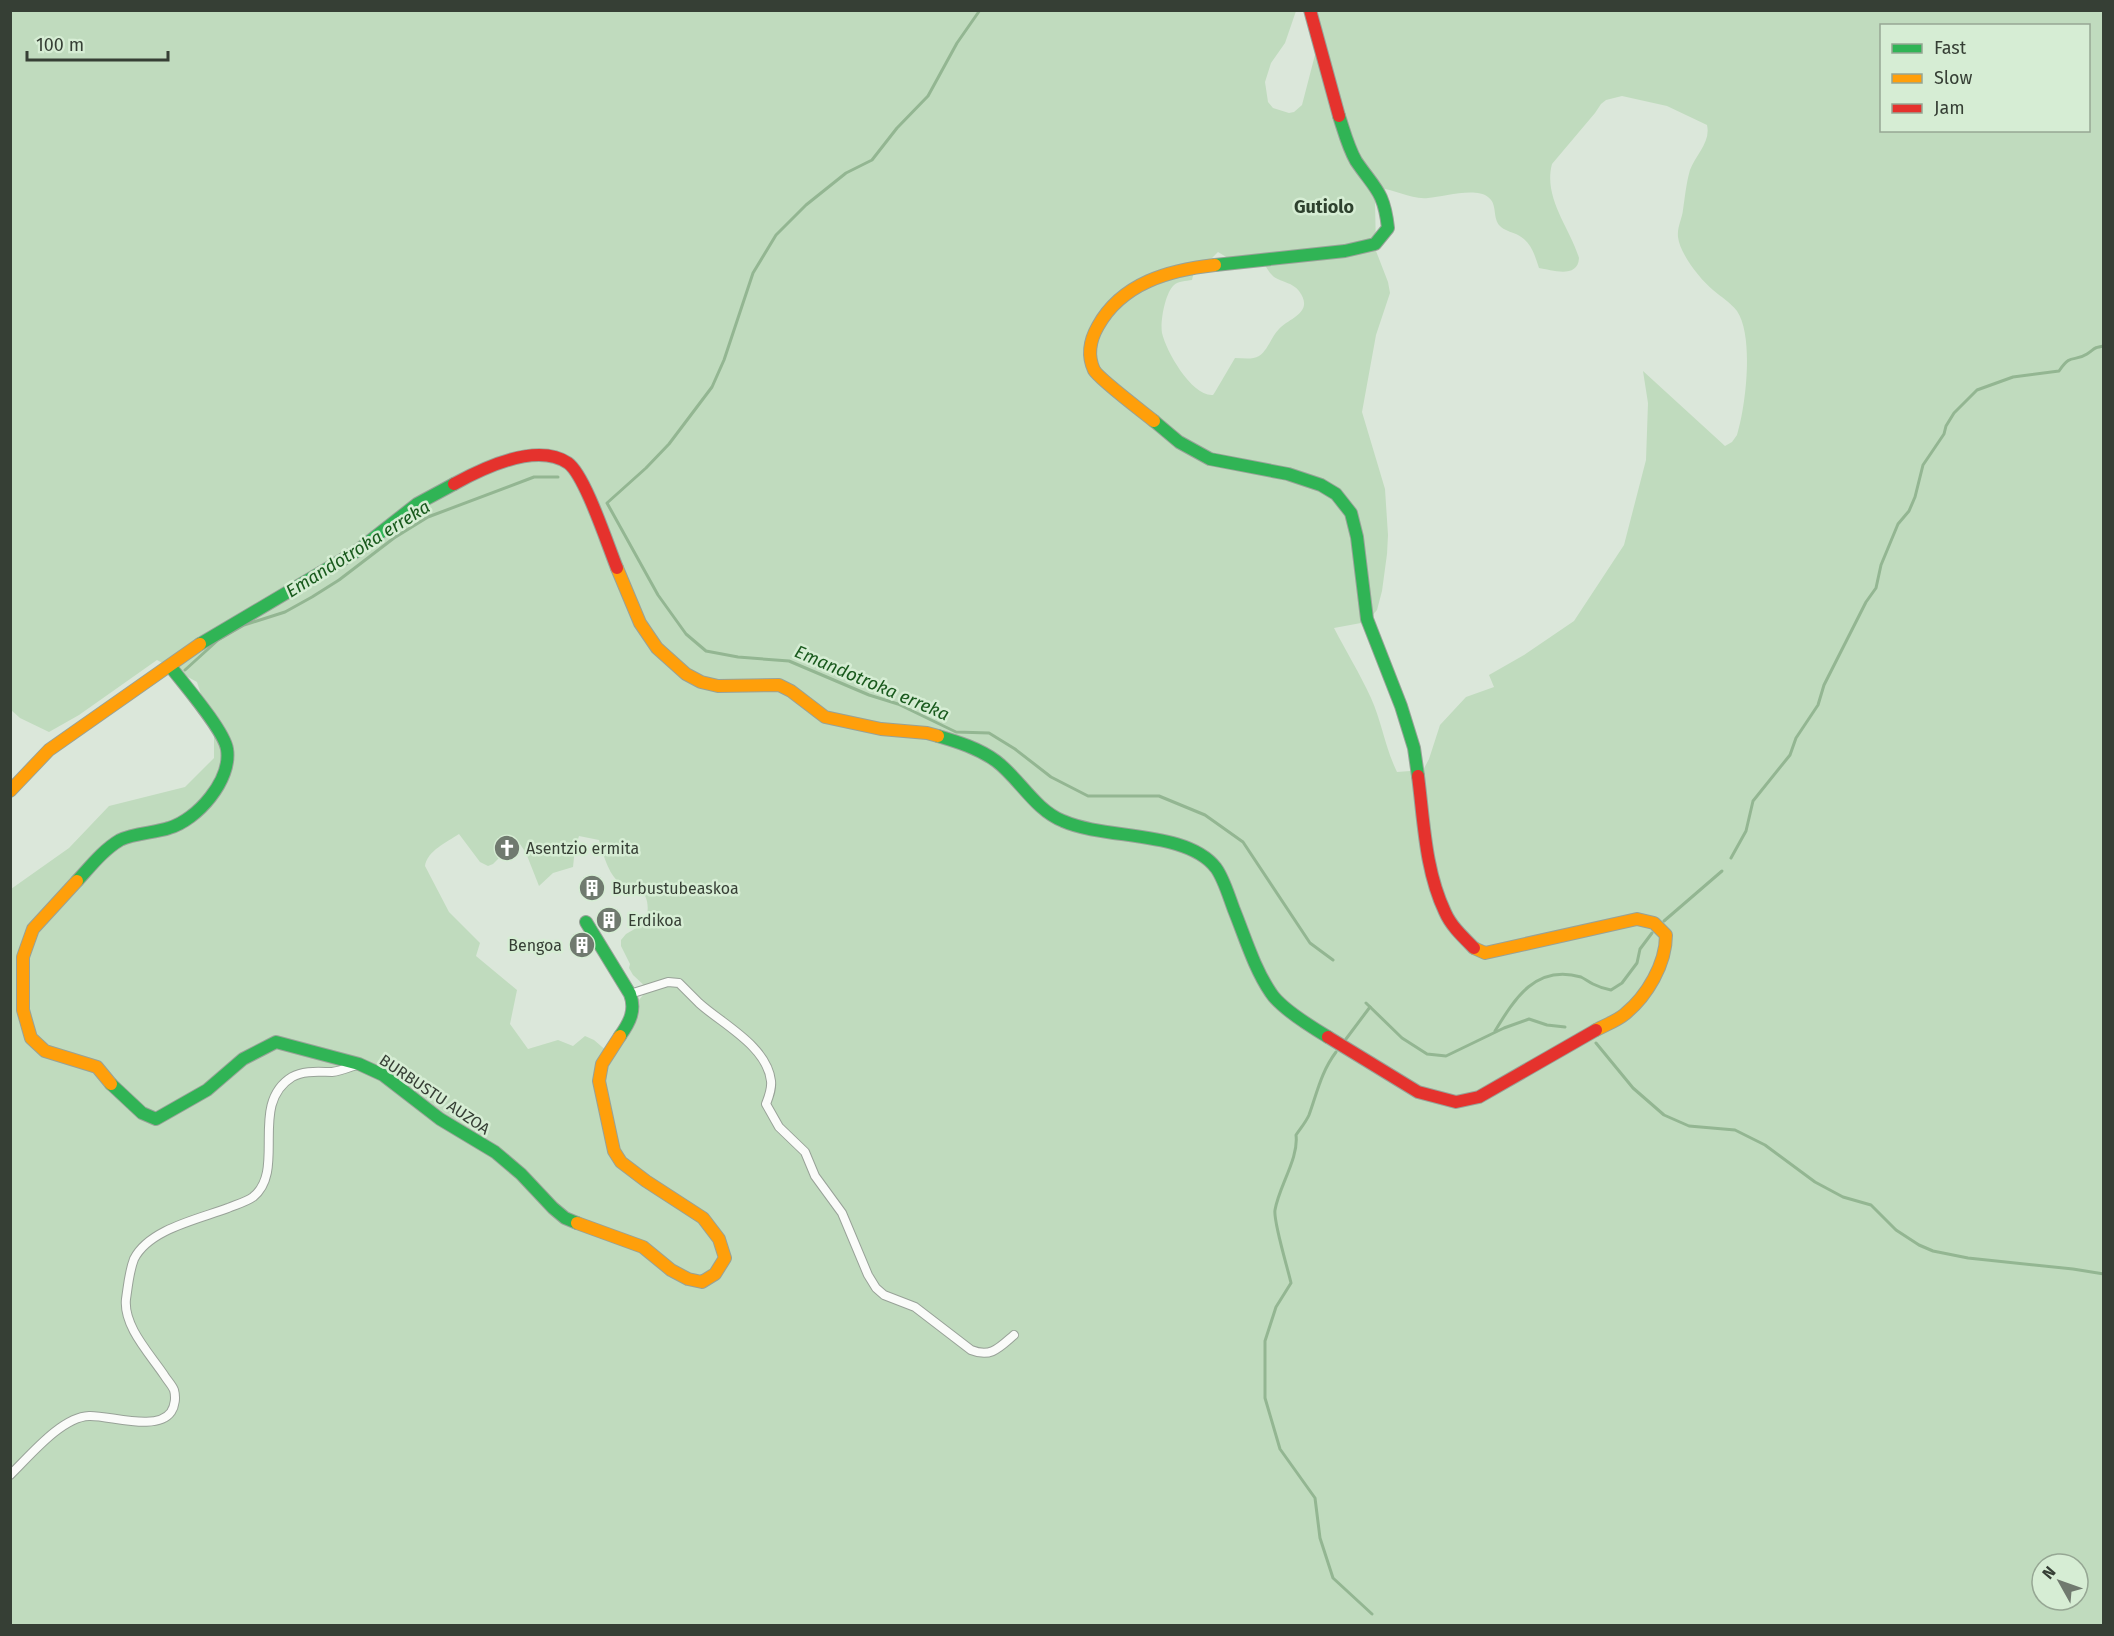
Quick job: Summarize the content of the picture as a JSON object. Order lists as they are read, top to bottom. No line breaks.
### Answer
{"streets":{"street":["BURBUSTU AUZOA"]},"districts":["Gutiolo"],"water":["Emandotroka erreka"],"places":{"church":["Asentzio ermita"],"building":["Burbustubeaskoa","Erdikoa","Bengoa"]},"legend":["Fast","Slow","Jam"],"scale_bar":"100 m","north":"top left"}
